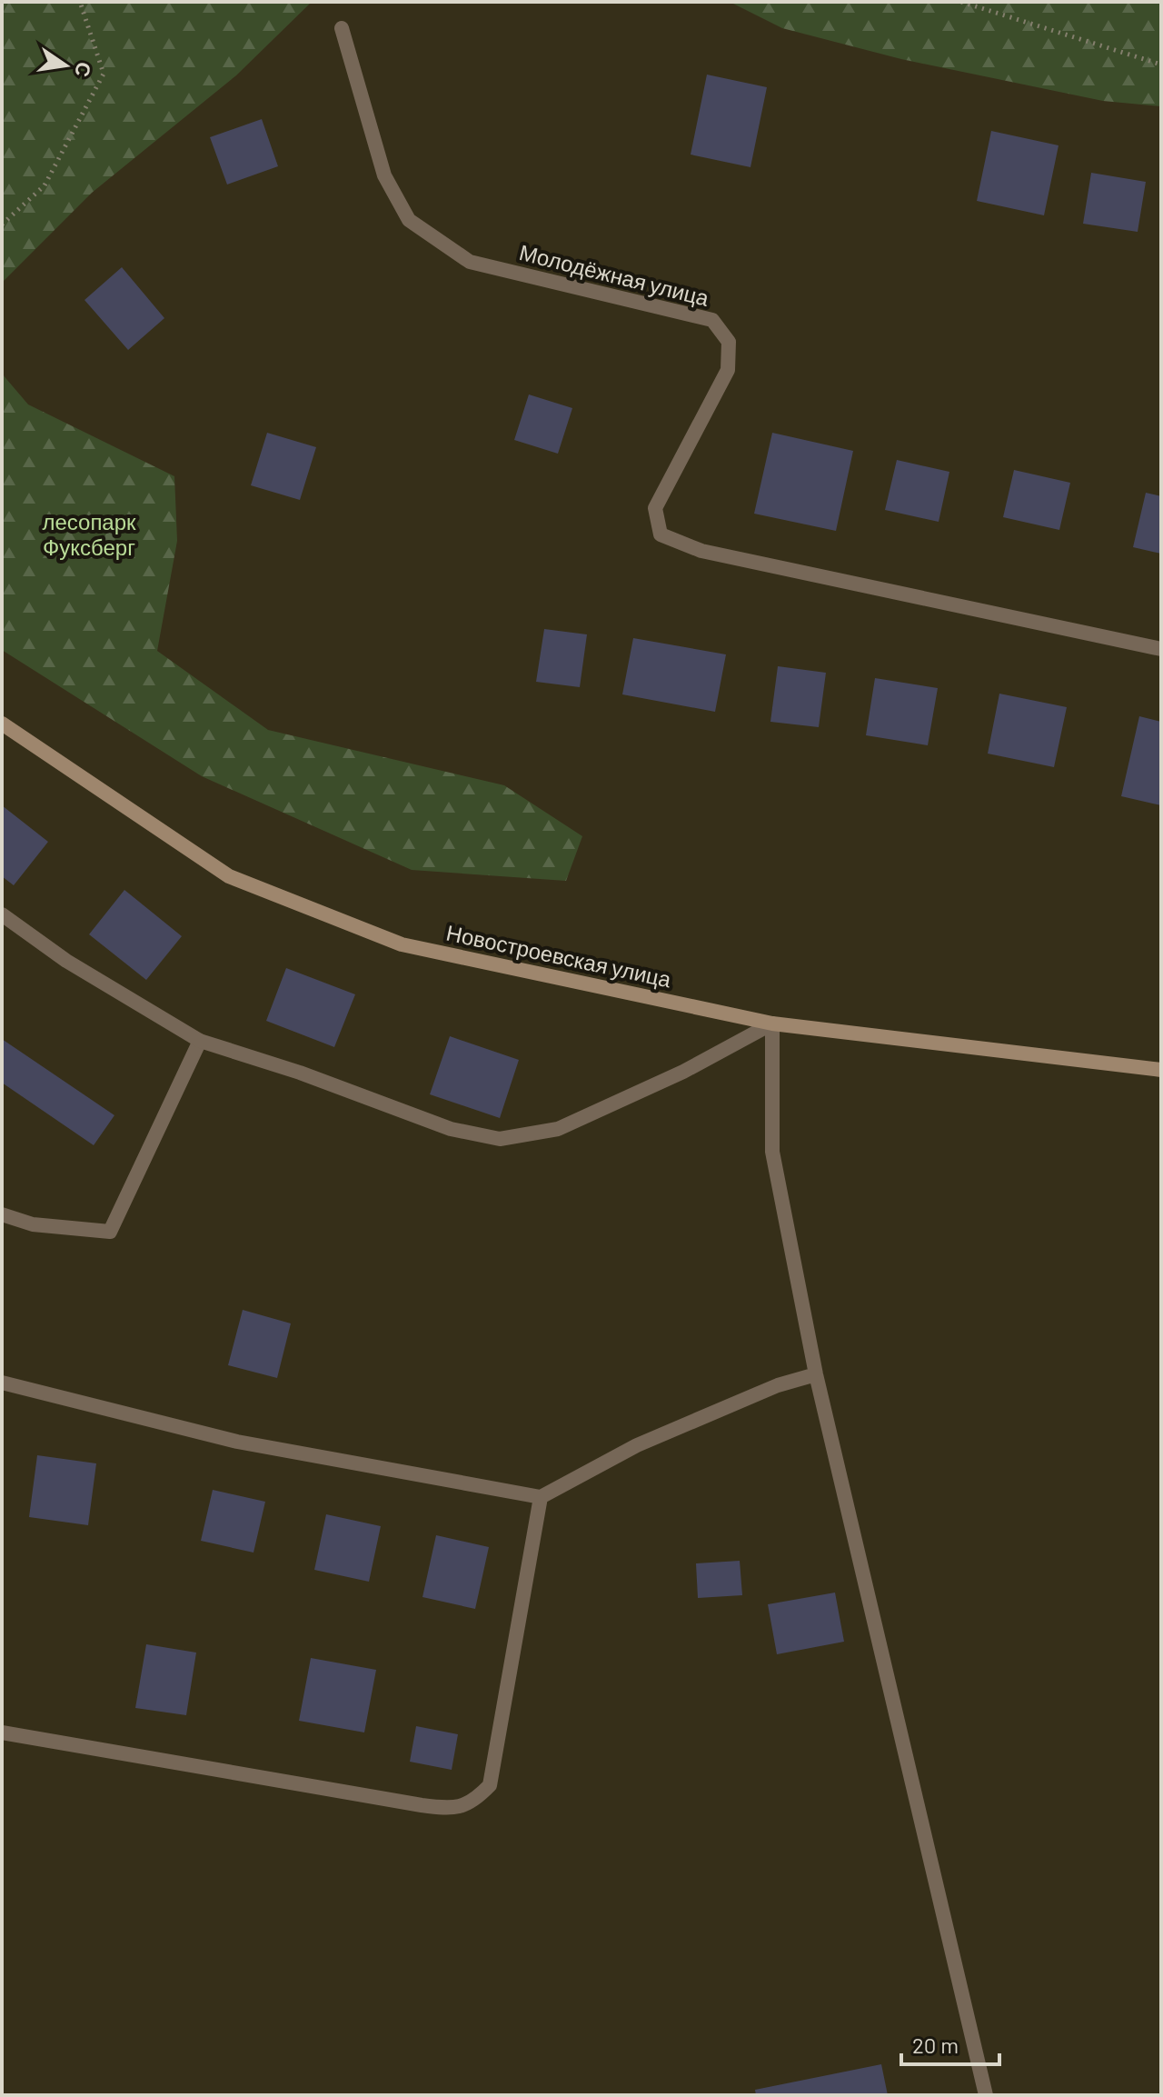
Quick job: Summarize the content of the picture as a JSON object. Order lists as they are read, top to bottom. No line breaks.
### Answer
{"streets":{"main road":["Новостроевская улица"],"street":["Молодёжная улица"]},"parks":["лесопарк Фуксберг"],"scale_bar":"20 m","north":"right"}
